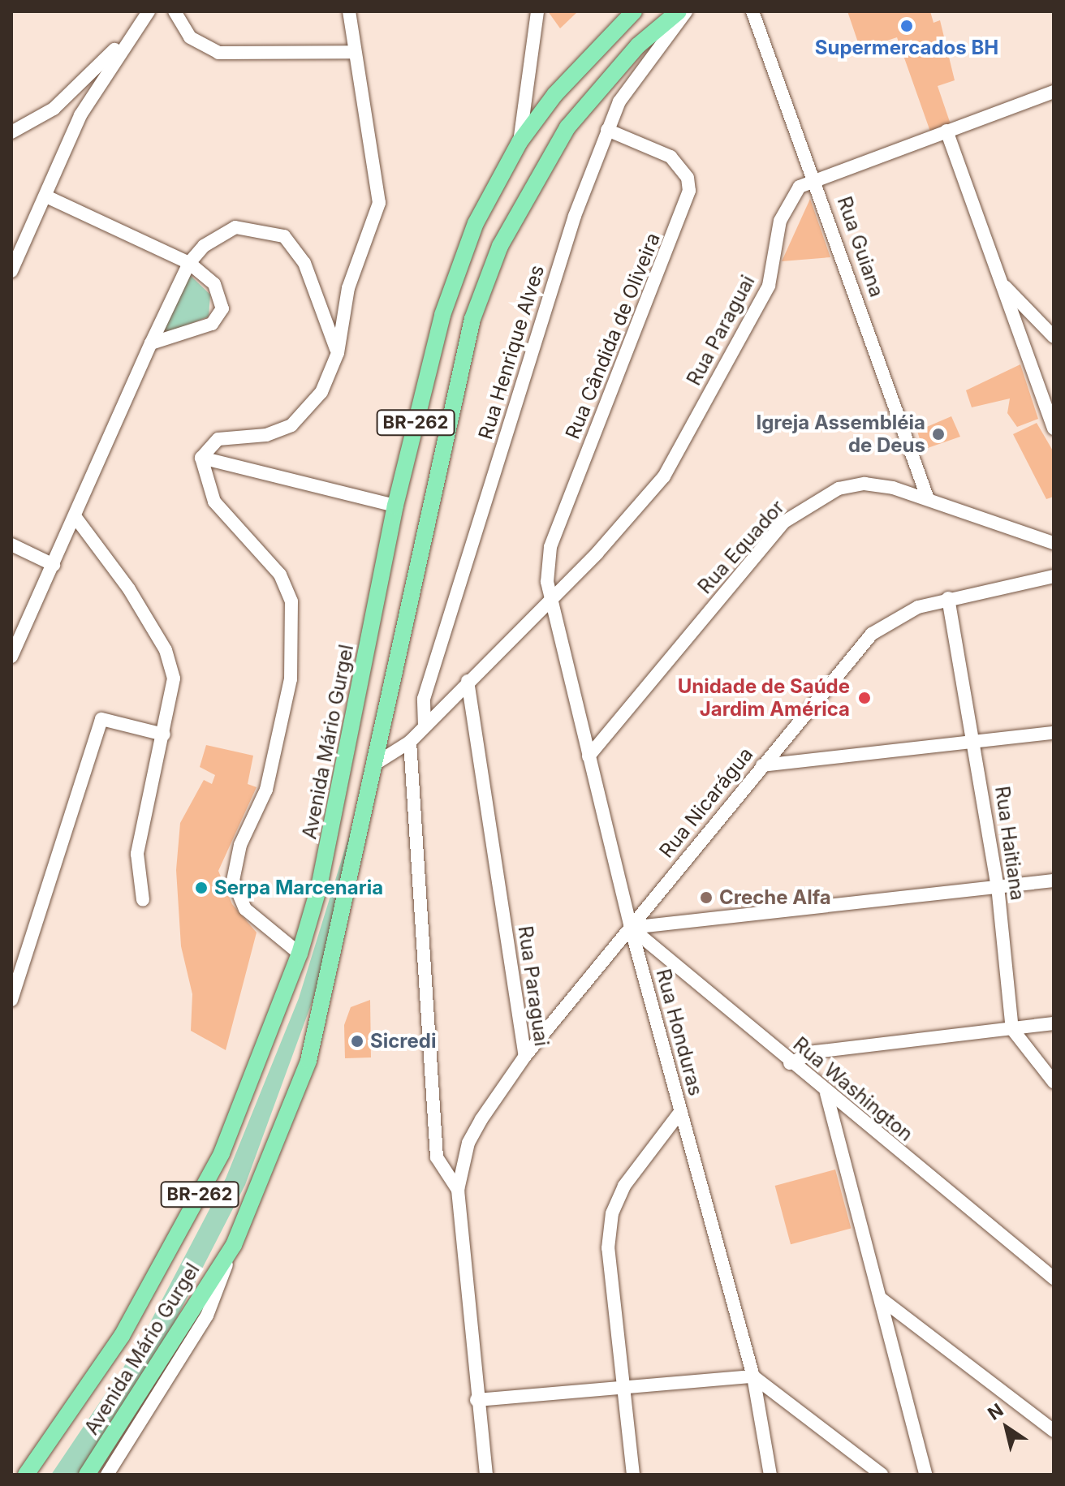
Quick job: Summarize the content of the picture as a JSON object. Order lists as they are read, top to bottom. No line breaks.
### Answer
{"streets":{"main road":["BR-262","Avenida Mário Gurgel"],"street":["Rua Guiana","Rua Paraguai","Rua Cândida de Oliveira","Rua Henrique Alves","Rua Equador","Rua Nicarágua","Rua Haitiana","Rua Honduras","Rua Washington"]},"crossings":[["Rua Guiana","Rua Paraguai"],["Rua Guiana","Rua Equador"],["Rua Paraguai","Rua Cândida de Oliveira"],["Rua Paraguai","Rua Henrique Alves"],["Rua Paraguai","Avenida Mário Gurgel"],["Rua Paraguai","Rua Nicarágua"],["Rua Paraguai","Rua Honduras"],["Rua Cândida de Oliveira","Rua Henrique Alves"],["Rua Cândida de Oliveira","Rua Honduras"],["Rua Equador","Rua Honduras"],["Rua Nicarágua","Rua Haitiana"],["Rua Nicarágua","Rua Honduras"],["Rua Nicarágua","Rua Washington"],["Rua Honduras","Rua Washington"]],"places":["Supermercados BH","Igreja Assembléia de Deus","Unidade de Saúde Jardim América","Serpa Marcenaria","Creche Alfa","Sicredi"],"north":"top left"}
